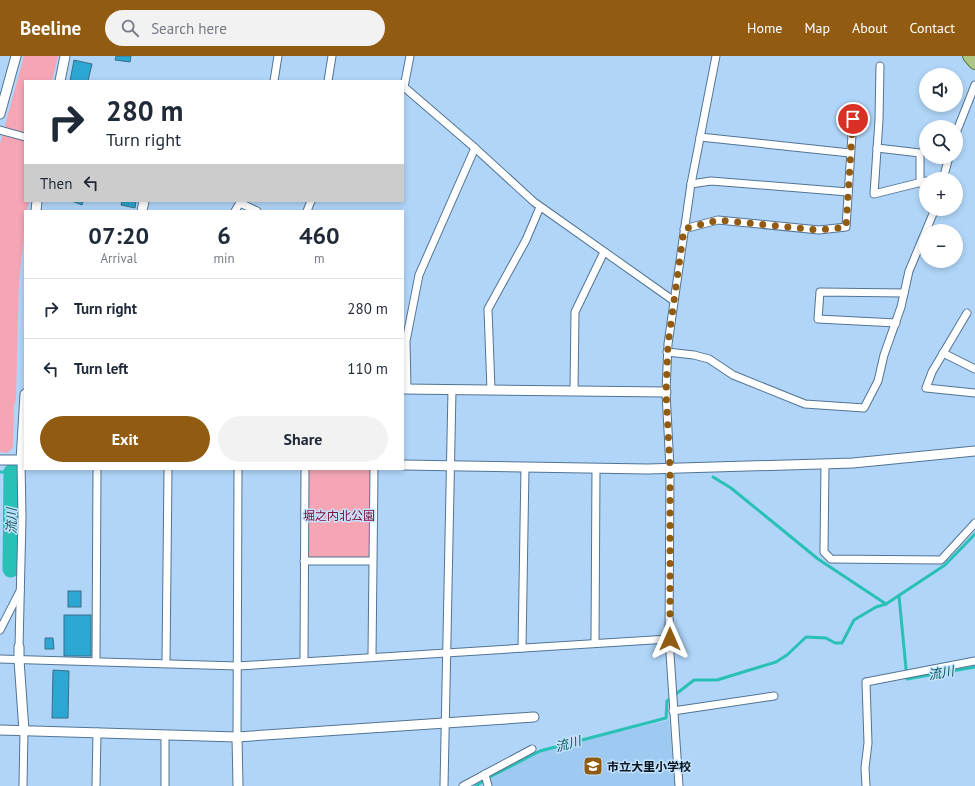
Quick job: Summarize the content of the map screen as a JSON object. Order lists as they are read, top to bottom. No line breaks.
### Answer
{"water":["流川"],"parks":["堀之内北公園"],"places":{"school or university":["市立大里小学校"]},"page":{"header":"Beeline","search":"Search here","nav":["Home","Map","About","Contact"],"map_buttons":["+","−"],"turn":["280 m","Turn right"],"then":"Then","eta":["07:20","Arrival","6","min","460","m"],"list":[{"name":"Turn right","value":"280 m"},{"name":"Turn left","value":"110 m"}],"buttons":["Exit","Share"]}}
